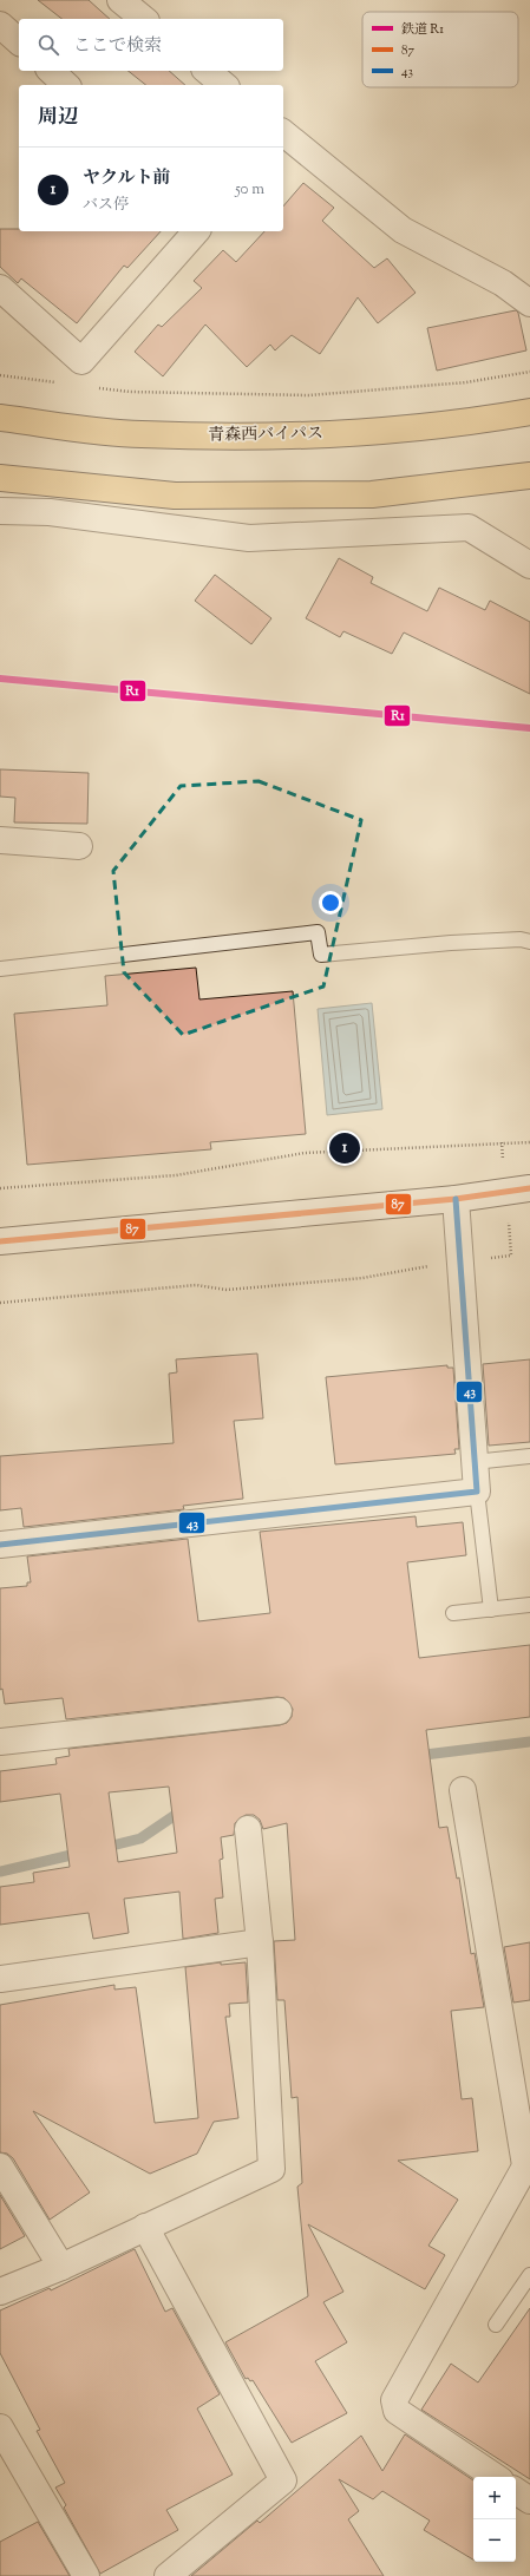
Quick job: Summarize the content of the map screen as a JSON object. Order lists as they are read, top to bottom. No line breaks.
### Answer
{"streets":{"highway":["青森西バイパス"]},"lines":["rail line R1","transit line 87","transit line 43"],"legend":["鉄道 R1","87","43"],"page":{"search":"ここで検索","heading":"周辺","list":[{"mark":"1","name":"ヤクルト前","note":"バス停","value":"50 m"}],"pins":"1","map_buttons":["+","−"]}}
